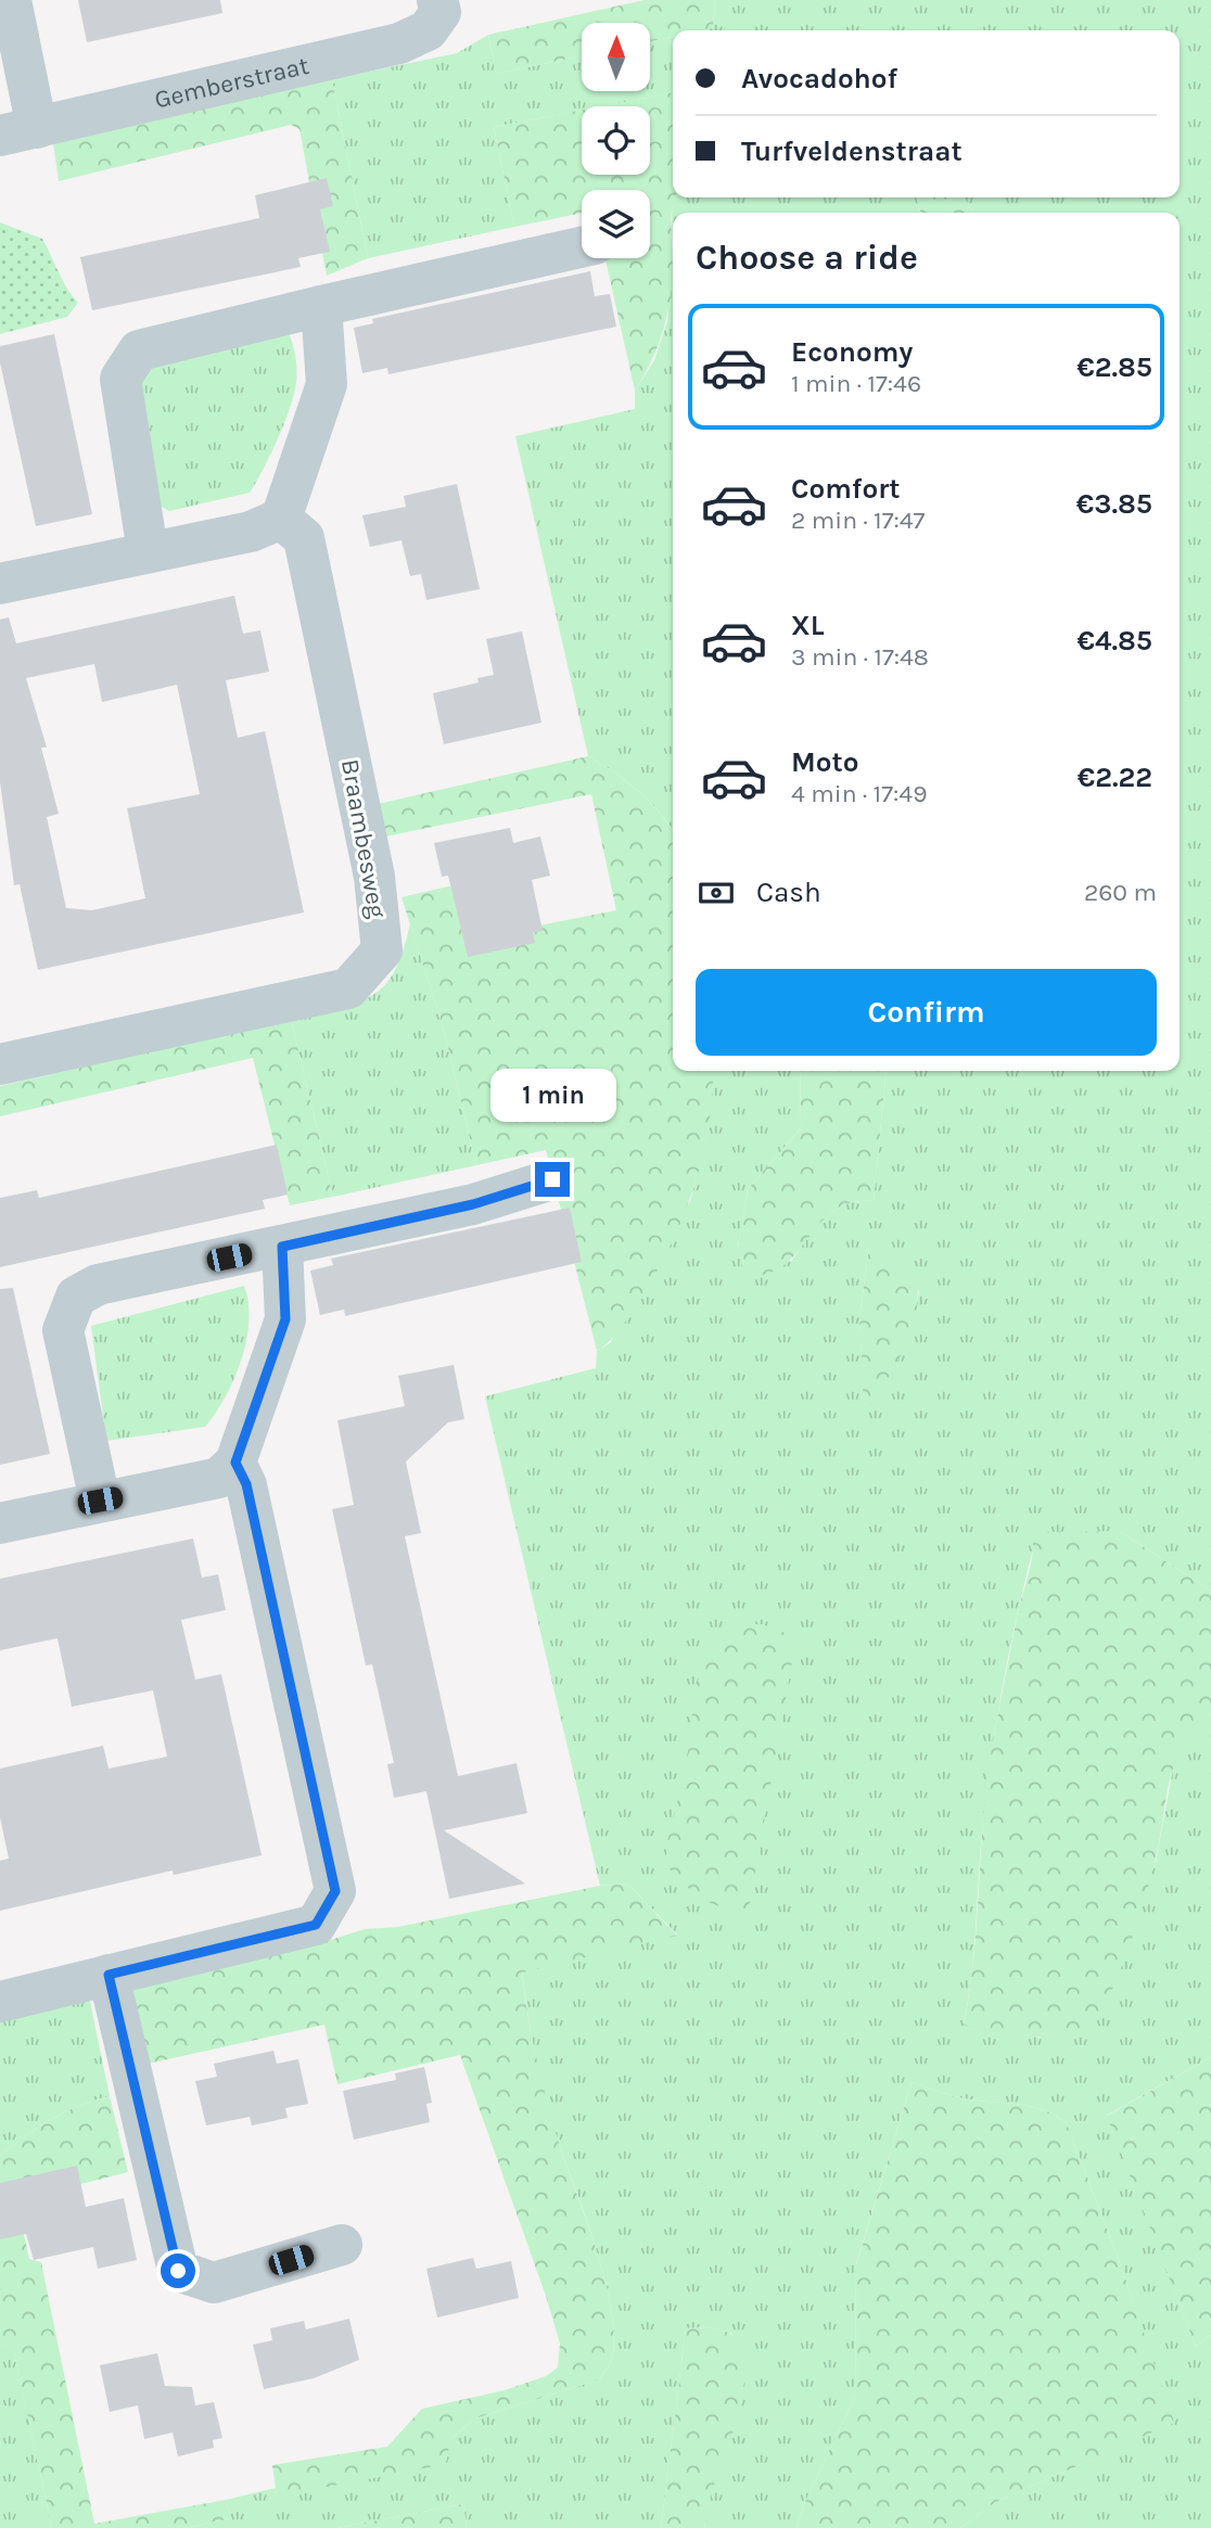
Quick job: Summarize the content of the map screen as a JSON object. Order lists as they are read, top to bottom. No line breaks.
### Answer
{"streets":{"street":["Gemberstraat","Braambesweg"]},"north":"top","page":{"banner":["Avocadohof","Turfveldenstraat"],"heading":"Choose a ride","list":[{"name":"Economy","note":"1 min · 17:46","value":"€2.85"},{"name":"Comfort","note":"2 min · 17:47","value":"€3.85"},{"name":"XL","note":"3 min · 17:48","value":"€4.85"},{"name":"Moto","note":"4 min · 17:49","value":"€2.22"}],"pay":["Cash","260 m"],"buttons":"Confirm","bubble":"1 min"}}
